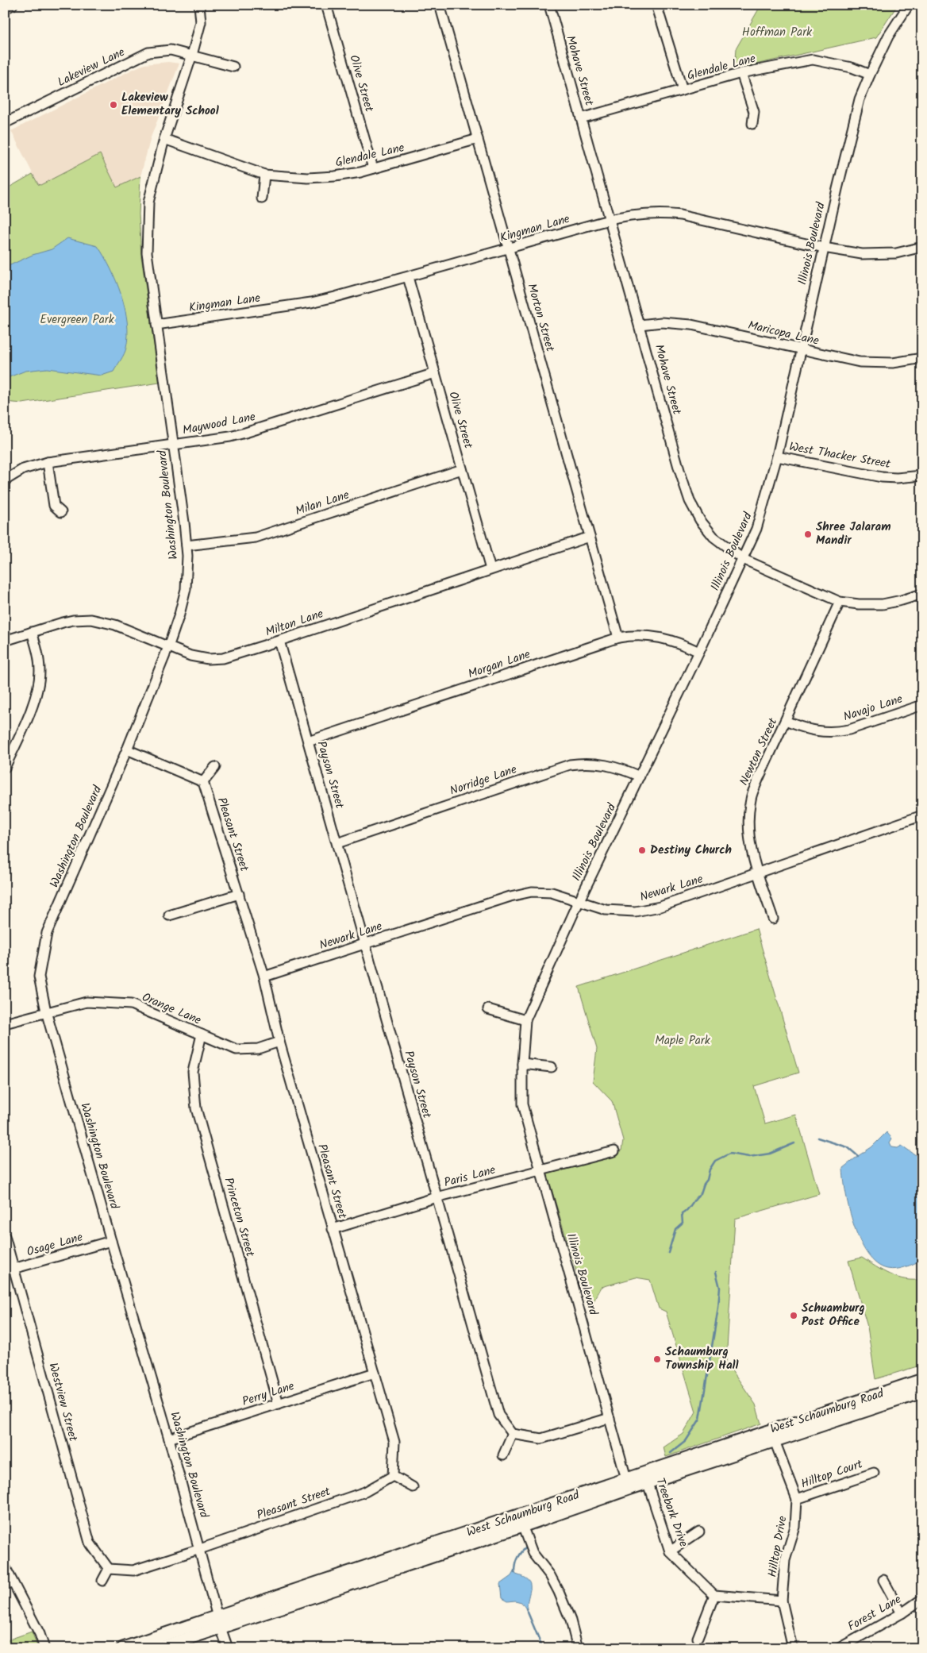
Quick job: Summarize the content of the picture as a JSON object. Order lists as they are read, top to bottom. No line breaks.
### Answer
{"streets":{"main road":["West Schaumburg Road"],"street":["Lakeview Lane","Glendale Lane","Mohave Street","Olive Street","Kingman Lane","Illinois Boulevard","Morton Street","Maricopa Lane","Maywood Lane","West Thacker Street","Milan Lane","Washington Boulevard","Milton Lane","Morgan Lane","Navajo Lane","Newton Street","Payson Street","Norridge Lane","Pleasant Street","Newark Lane","Orange Lane","Paris Lane","Princeton Street","Osage Lane","Perry Lane","Westview Street","Hilltop Court","Treebark Drive","Hilltop Drive","Forest Lane"]},"crossings":[["Lakeview Lane","Washington Boulevard"],["Glendale Lane","Mohave Street"],["Glendale Lane","Olive Street"],["Glendale Lane","Illinois Boulevard"],["Glendale Lane","Morton Street"],["Glendale Lane","Washington Boulevard"],["Mohave Street","Kingman Lane"],["Mohave Street","Illinois Boulevard"],["Mohave Street","Maricopa Lane"],["Mohave Street","Newton Street"],["Olive Street","Kingman Lane"],["Olive Street","Maywood Lane"],["Olive Street","Milan Lane"],["Olive Street","Milton Lane"],["Kingman Lane","Illinois Boulevard"],["Kingman Lane","Morton Street"],["Kingman Lane","Washington Boulevard"],["Illinois Boulevard","Maricopa Lane"],["Illinois Boulevard","West Thacker Street"],["Illinois Boulevard","Morgan Lane"],["Illinois Boulevard","Norridge Lane"],["Illinois Boulevard","Newark Lane"],["Illinois Boulevard","Paris Lane"],["Illinois Boulevard","West Schaumburg Road"],["Morton Street","Milton Lane"],["Morton Street","Morgan Lane"],["Maywood Lane","Washington Boulevard"],["Milan Lane","Washington Boulevard"],["Washington Boulevard","Milton Lane"],["Washington Boulevard","Pleasant Street"],["Washington Boulevard","Orange Lane"],["Washington Boulevard","Osage Lane"],["Washington Boulevard","Perry Lane"],["Washington Boulevard","West Schaumburg Road"],["Milton Lane","Payson Street"],["Morgan Lane","Payson Street"],["Navajo Lane","Newton Street"],["Newton Street","Newark Lane"],["Payson Street","Norridge Lane"],["Payson Street","Newark Lane"],["Payson Street","Paris Lane"],["Pleasant Street","Newark Lane"],["Pleasant Street","Orange Lane"],["Pleasant Street","Paris Lane"],["Pleasant Street","Perry Lane"],["Orange Lane","Princeton Street"],["Princeton Street","Perry Lane"],["Osage Lane","Westview Street"],["West Schaumburg Road","Treebark Drive"],["West Schaumburg Road","Hilltop Drive"],["Hilltop Court","Hilltop Drive"]],"parks":["Hoffman Park","Evergreen Park","Maple Park"],"places":["Lakeview Elementary School","Shree Jalaram Mandir","Destiny Church","Schuamburg Post Office","Schaumburg Township Hall"]}
